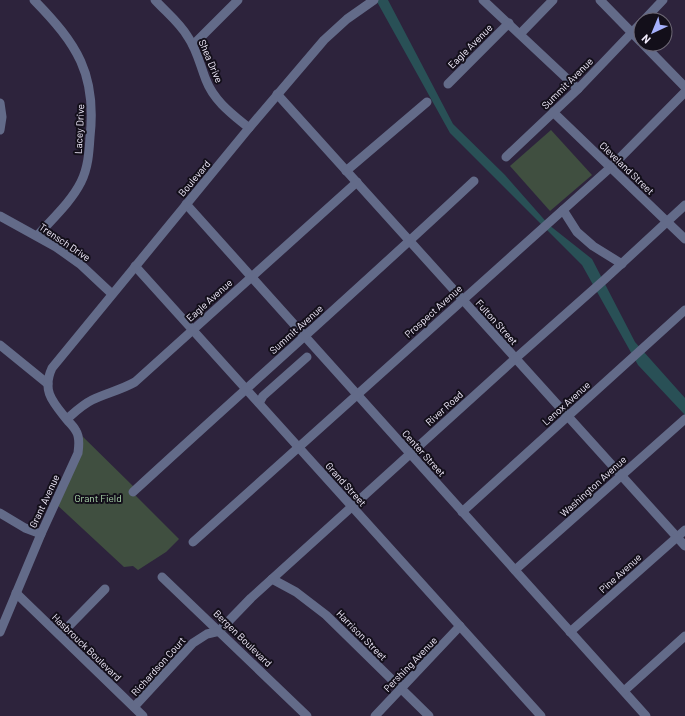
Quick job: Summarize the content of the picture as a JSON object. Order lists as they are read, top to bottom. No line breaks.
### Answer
{"streets":{"street":["Eagle Avenue","Shea Drive","Summit Avenue","Lacey Drive","Cleveland Street","Boulevard","Trensch Drive","Prospect Avenue","Fulton Street","Lenox Avenue","River Road","Center Street","Grand Street","Washington Avenue","Grant Avenue","Pine Avenue","Harrison Street","Bergen Boulevard","Hasbrouck Boulevard","Pershing Avenue","Richardson Court"]},"crossings":[["Eagle Avenue","Fulton Street"],["Eagle Avenue","Center Street"],["Eagle Avenue","Grand Street"],["Eagle Avenue","Grant Avenue"],["Shea Drive","Boulevard"],["Summit Avenue","Cleveland Street"],["Summit Avenue","Fulton Street"],["Summit Avenue","Center Street"],["Summit Avenue","Grand Street"],["Lacey Drive","Trensch Drive"],["Cleveland Street","Prospect Avenue"],["Cleveland Street","River Road"],["Boulevard","Trensch Drive"],["Boulevard","Fulton Street"],["Boulevard","Center Street"],["Boulevard","Grand Street"],["Boulevard","Grant Avenue"],["Prospect Avenue","Fulton Street"],["Prospect Avenue","Center Street"],["Prospect Avenue","Grand Street"],["Fulton Street","Lenox Avenue"],["Fulton Street","River Road"],["Fulton Street","Washington Avenue"],["Fulton Street","Pine Avenue"],["Lenox Avenue","Center Street"],["River Road","Center Street"],["River Road","Grand Street"],["River Road","Harrison Street"],["River Road","Bergen Boulevard"],["River Road","Richardson Court"],["Center Street","Washington Avenue"],["Center Street","Pine Avenue"],["Grand Street","Pershing Avenue"],["Grant Avenue","Hasbrouck Boulevard"],["Harrison Street","Pershing Avenue"],["Bergen Boulevard","Richardson Court"],["Hasbrouck Boulevard","Richardson Court"]],"parks":["Grant Field"],"north":"bottom left"}
